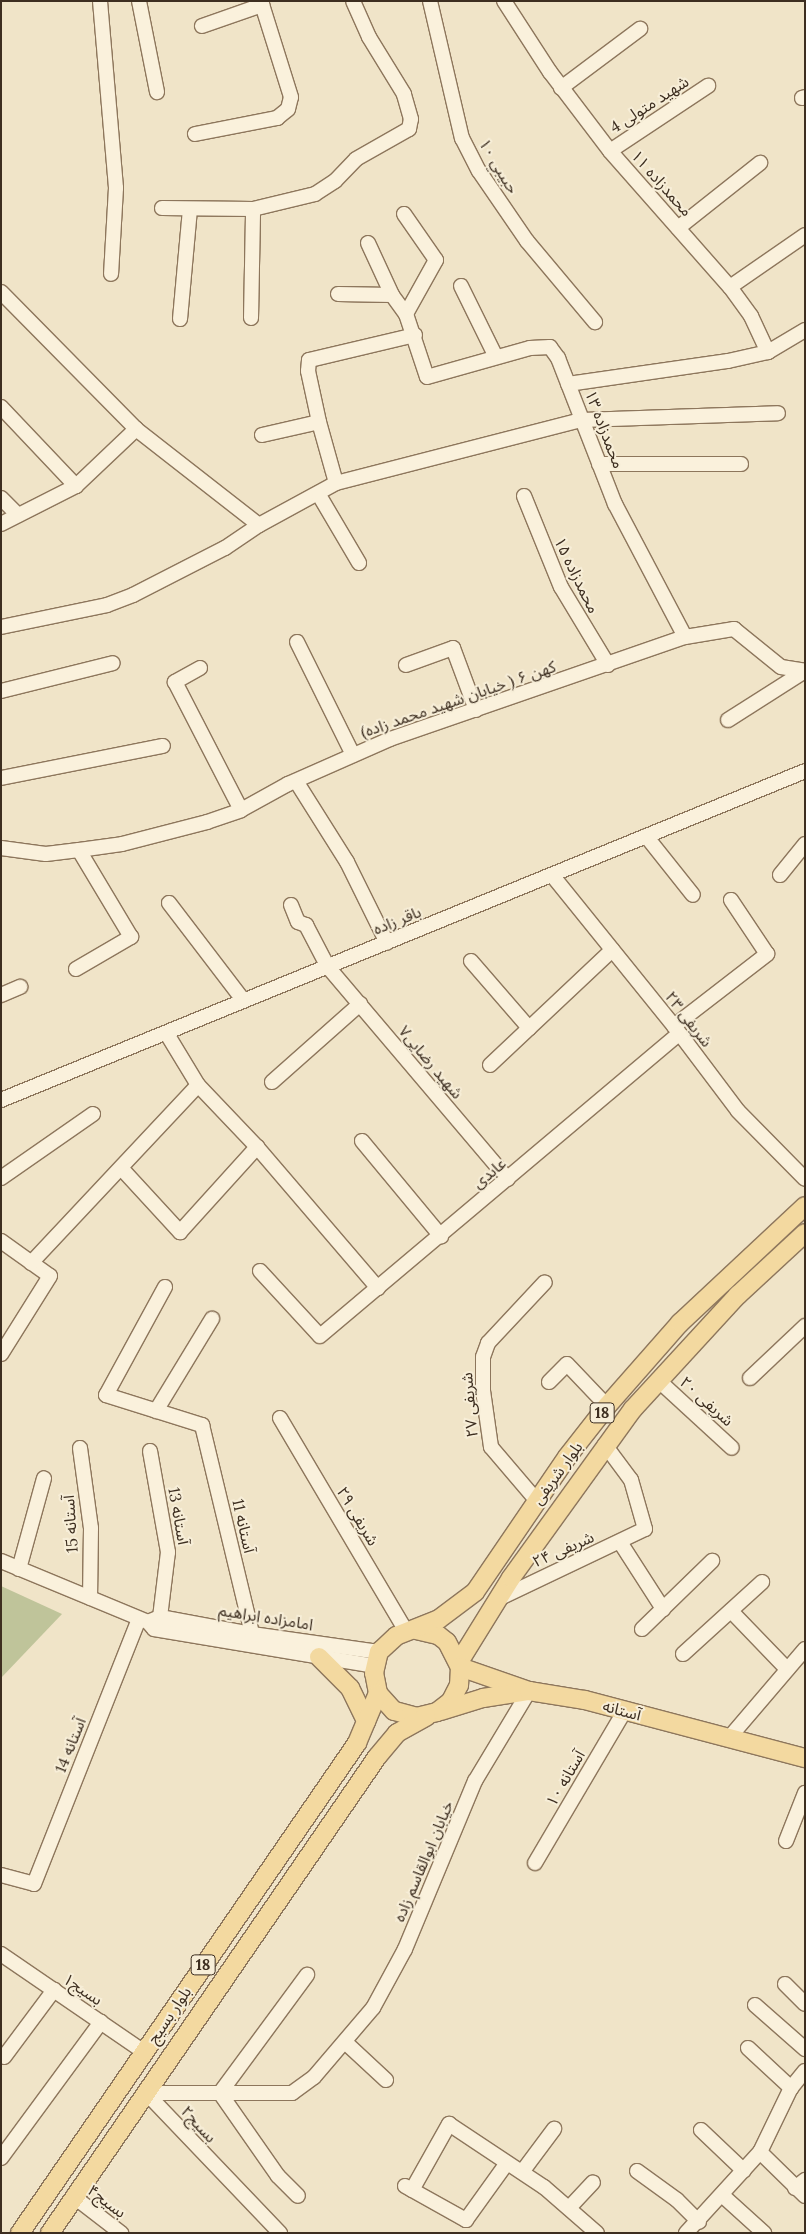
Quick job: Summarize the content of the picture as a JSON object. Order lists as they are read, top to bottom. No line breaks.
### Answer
{"streets":{"main road":["18","بلوار شریفی","آستانه","بلوار بسیج"],"street":["شهید متولی 4","حبيبي ١٠","محمدزاده ۱۱","محمدزاده ۱۳","محمدزاده ۱۵","کهن ۶ ( خیابان شهید محمد زاده)","باقر زاده","شریفی ۲۳","شهید رضایی۷","عابدی","شریفی ۲۰","شریفی ۲۷","آستانه 13","شریفی ۲۹","آستانه 15","آستانه 11","شریفی ۲۴","امامزاده ابراهیم","آستانه 14","آستانه ۱۰","خیابان ابوالقاسم زاده","بسیج۱","بسیج۲","بسیج۴"]},"crossings":[["شهید متولی 4","محمدزاده ۱۱"],["محمدزاده ۱۳","کهن ۶ ( خیابان شهید محمد زاده)"],["محمدزاده ۱۵","کهن ۶ ( خیابان شهید محمد زاده)"],["باقر زاده","شریفی ۲۳"],["باقر زاده","شهید رضایی۷"],["شریفی ۲۳","عابدی"],["شهید رضایی۷","عابدی"],["شریفی ۲۰","بلوار شریفی"],["شریفی ۲۷","بلوار شریفی"],["18","بلوار شریفی"],["18","شریفی ۲۹"],["18","امامزاده ابراهیم"],["18","آستانه"],["18","بلوار بسیج"],["بلوار شریفی","شریفی ۲۹"],["بلوار شریفی","شریفی ۲۴"],["بلوار شریفی","امامزاده ابراهیم"],["بلوار شریفی","آستانه"],["بلوار شریفی","بلوار بسیج"],["آستانه 13","امامزاده ابراهیم"],["آستانه 13","آستانه 14"],["شریفی ۲۹","امامزاده ابراهیم"],["شریفی ۲۹","آستانه"],["شریفی ۲۹","بلوار بسیج"],["آستانه 15","امامزاده ابراهیم"],["آستانه 11","امامزاده ابراهیم"],["امامزاده ابراهیم","آستانه"],["امامزاده ابراهیم","آستانه 14"],["امامزاده ابراهیم","بلوار بسیج"],["آستانه","آستانه ۱۰"],["آستانه","خیابان ابوالقاسم زاده"],["آستانه","بلوار بسیج"],["خیابان ابوالقاسم زاده","بسیج۲"],["بسیج۱","بلوار بسیج"],["بلوار بسیج","بسیج۲"],["بلوار بسیج","بسیج۴"]]}
